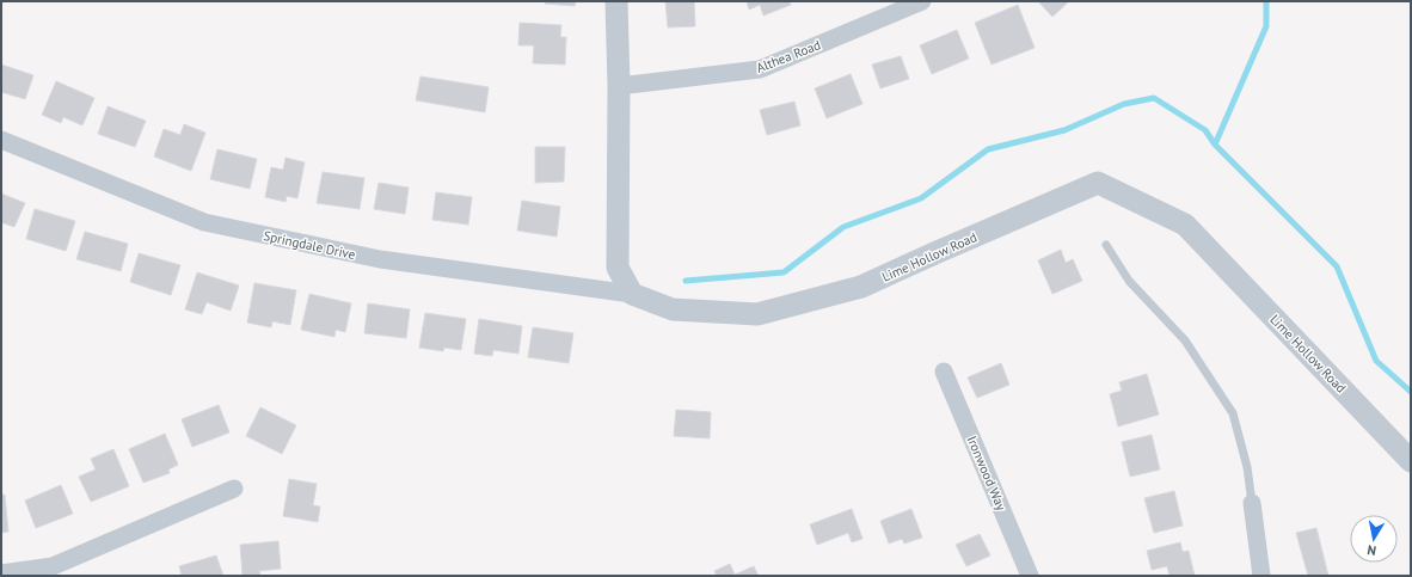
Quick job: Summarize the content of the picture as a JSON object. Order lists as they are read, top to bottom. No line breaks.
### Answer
{"streets":{"street":["Althea Road","Springdale Drive","Lime Hollow Road","Ironwood Way"]},"crossings":[["Springdale Drive","Lime Hollow Road"]],"north":"bottom"}
